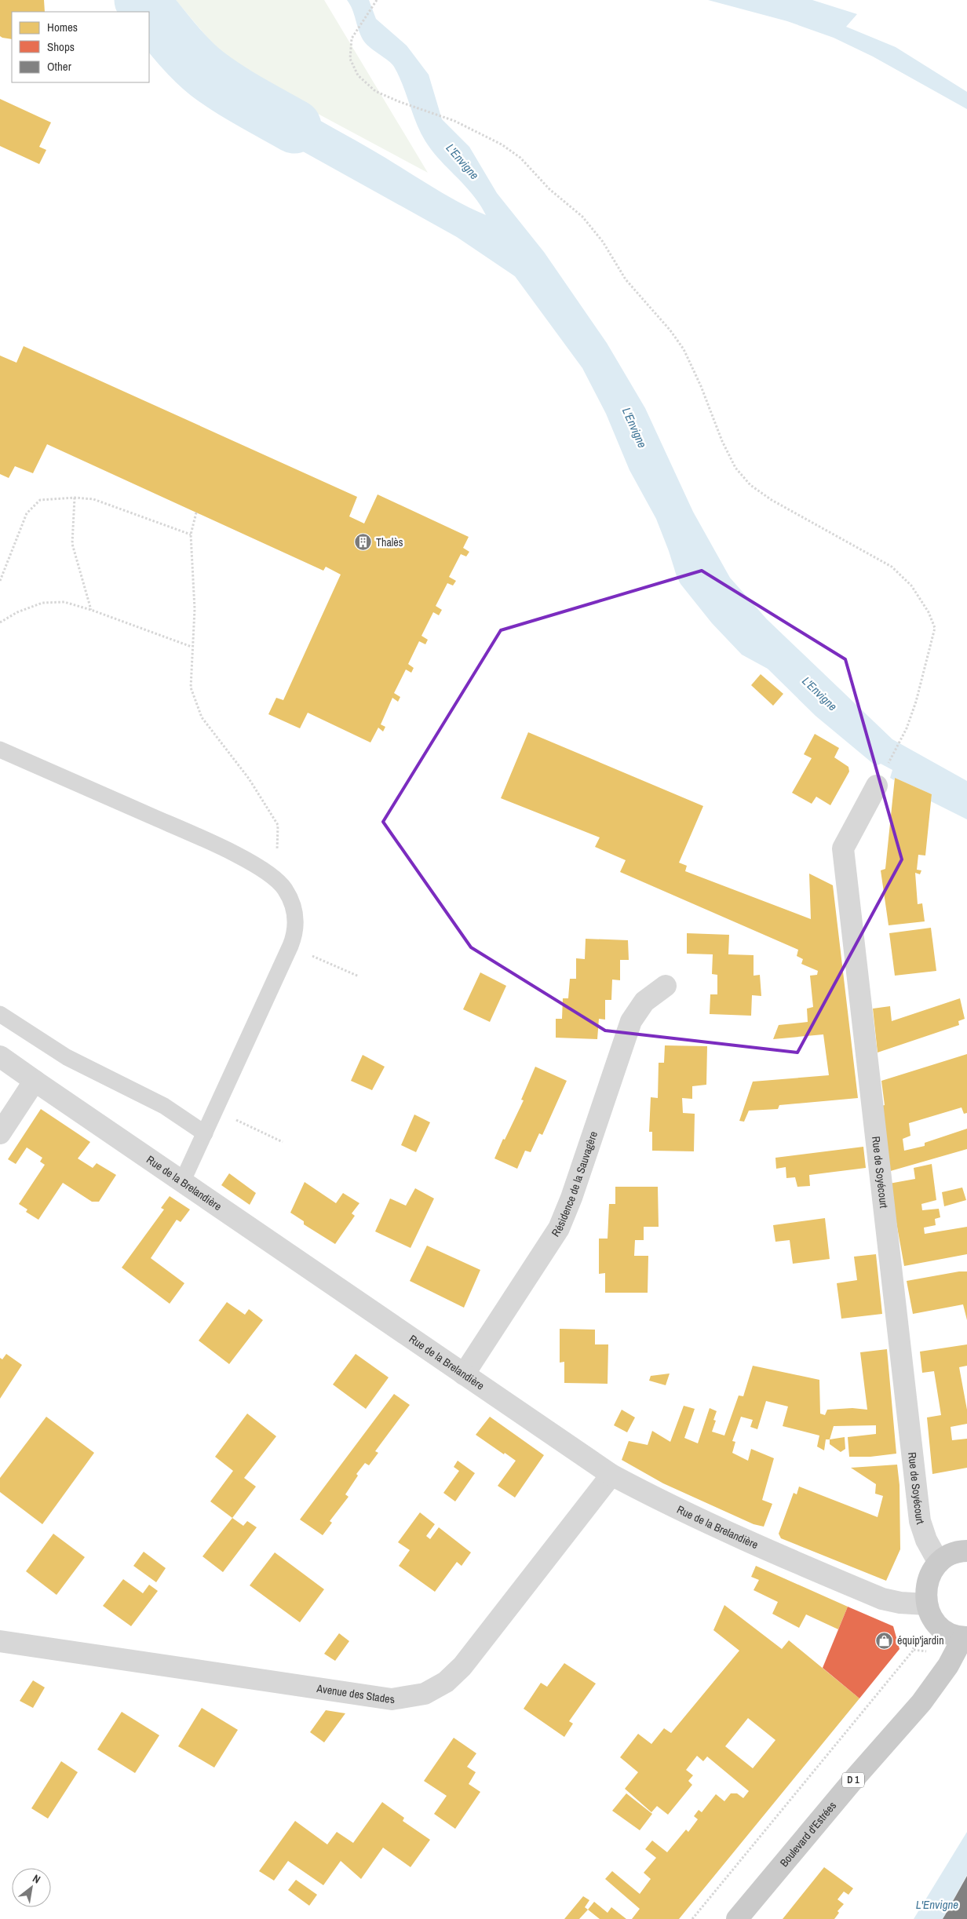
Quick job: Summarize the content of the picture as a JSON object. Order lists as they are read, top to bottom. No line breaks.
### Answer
{"streets":{"main road":["D 1","Boulevard d'Estrées"],"street":["Rue de Soyécourt","Résidence de la Sauvagère","Rue de la Brelandière","Avenue des Stades"]},"crossings":[["Résidence de la Sauvagère","Rue de la Brelandière"],["Rue de la Brelandière","Avenue des Stades"]],"water":["L'Envigne"],"places":{"building":["Thalès"],"shop":["équip'jardin"]},"legend":["Homes","Shops","Other"],"north":"top right"}
